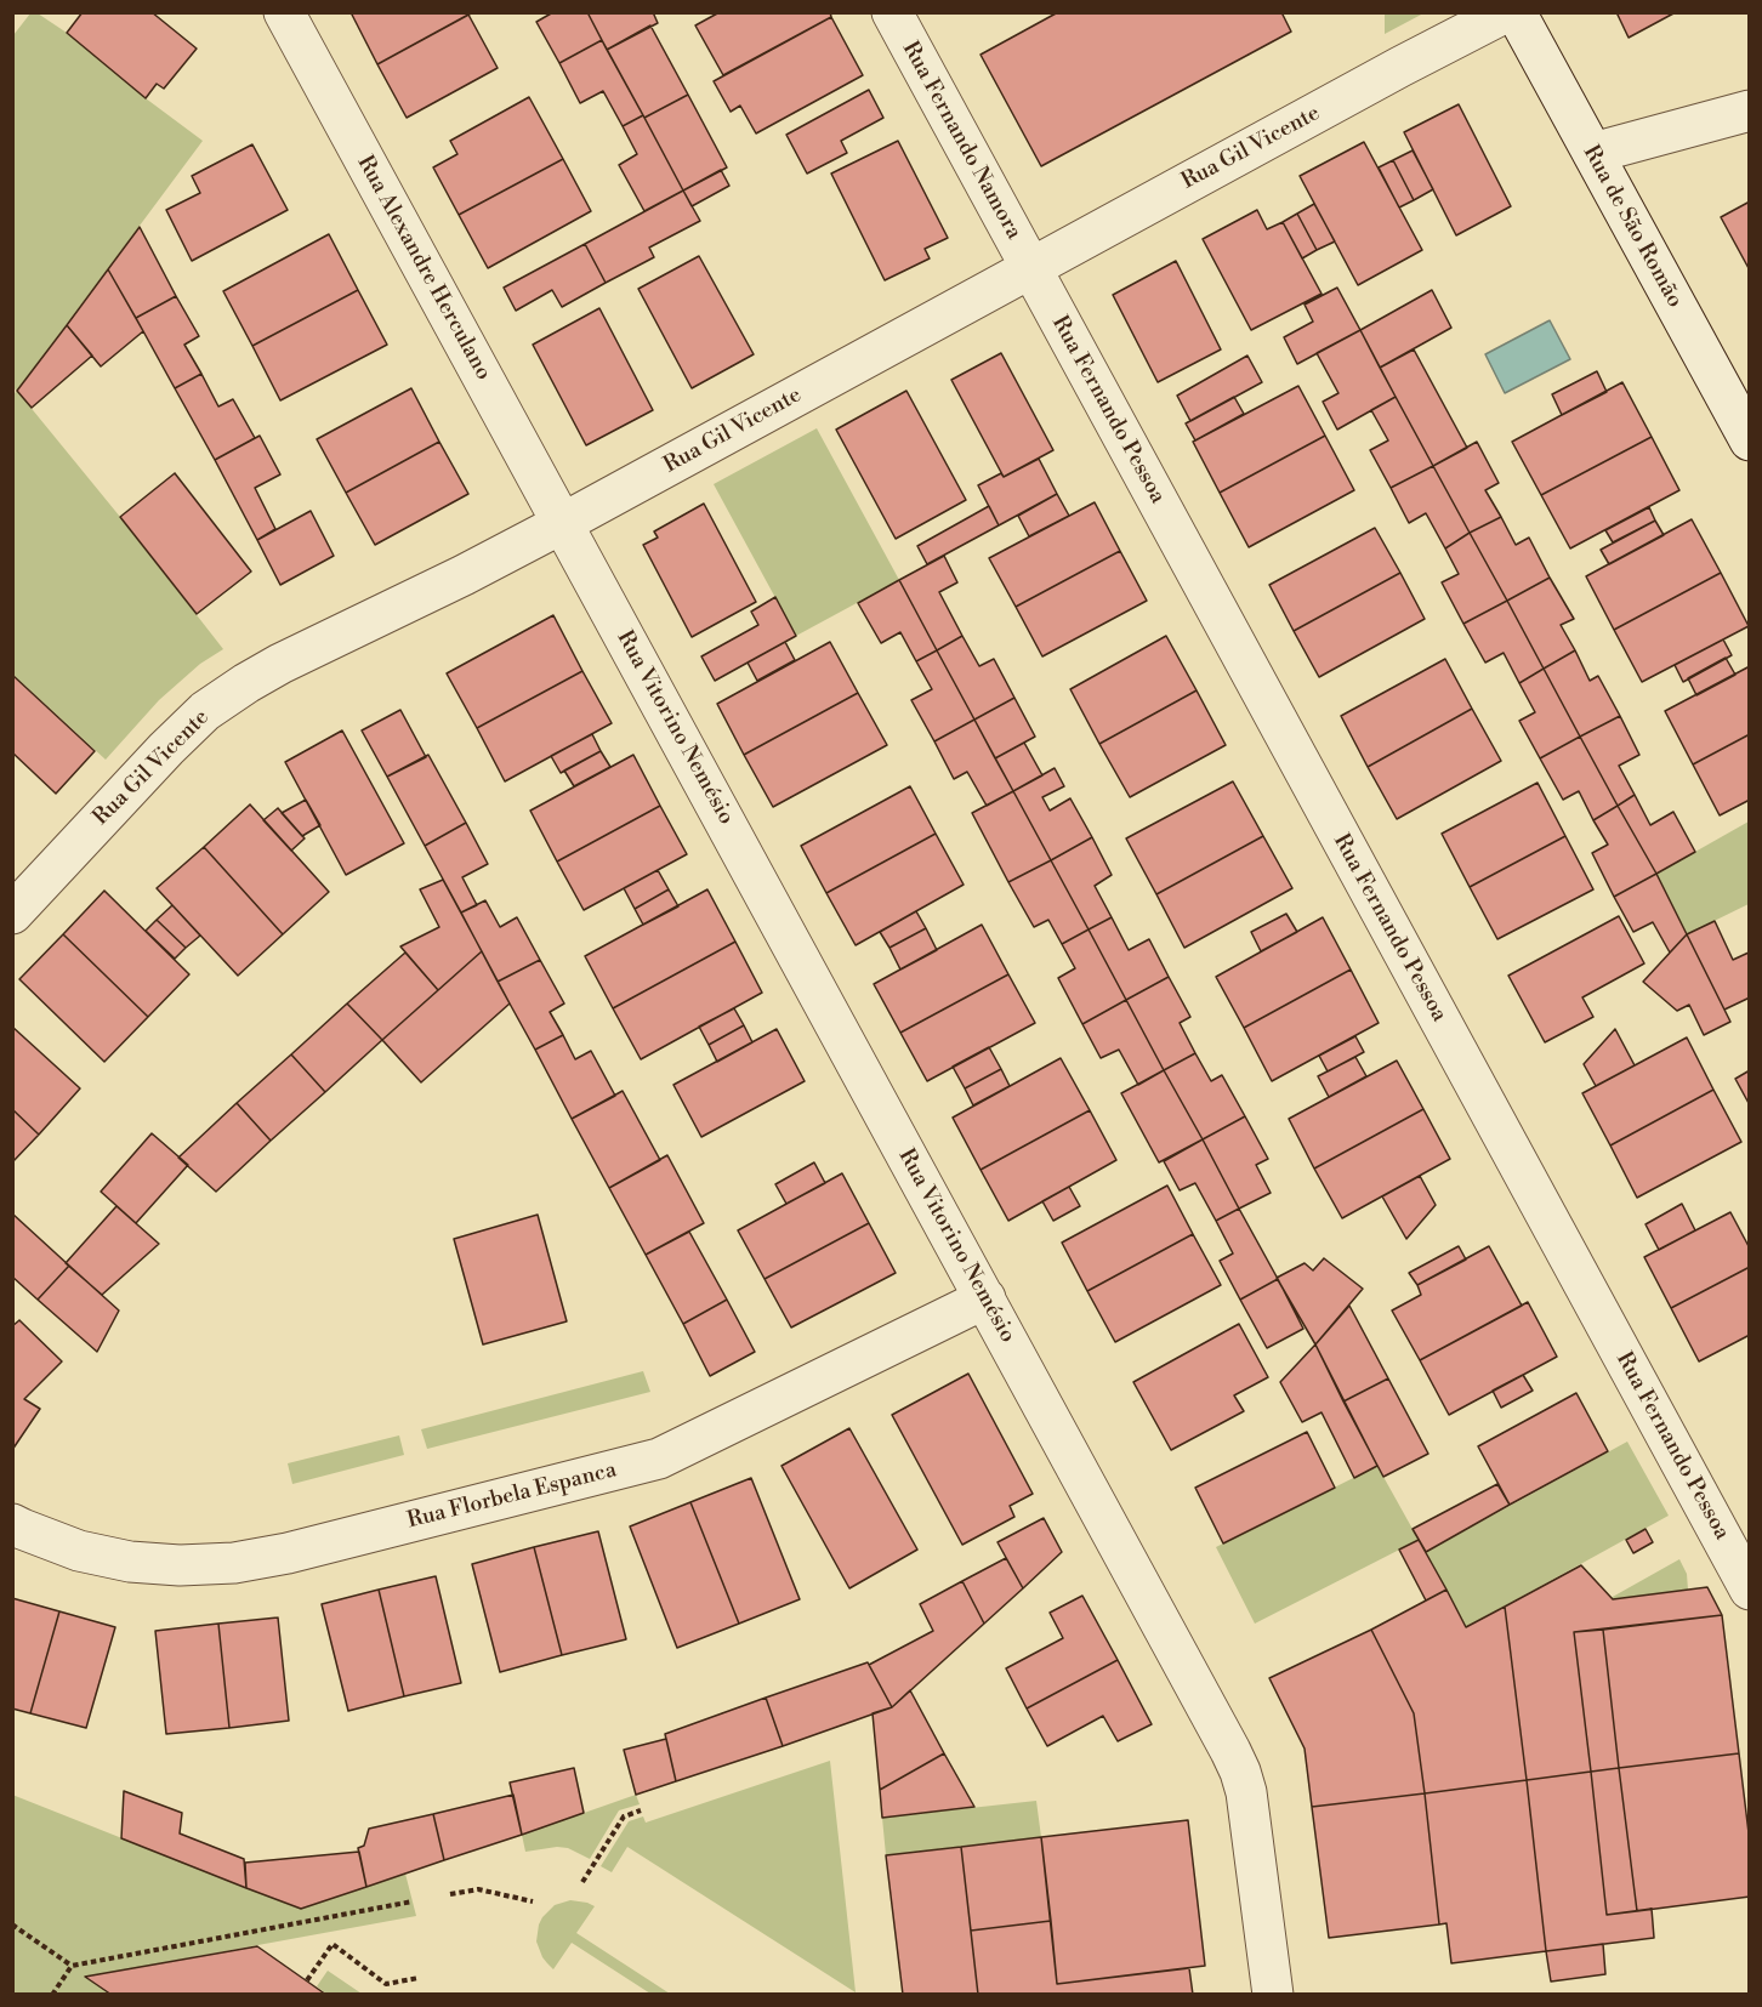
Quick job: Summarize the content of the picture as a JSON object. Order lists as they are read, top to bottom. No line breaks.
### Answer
{"streets":{"street":["Rua Fernando Namora","Rua Gil Vicente","Rua de São Romão","Rua Alexandre Herculano","Rua Fernando Pessoa","Rua Vitorino Nemésio","Rua Florbela Espanca"]},"crossings":[["Rua Fernando Namora","Rua Gil Vicente"],["Rua Fernando Namora","Rua Fernando Pessoa"],["Rua Gil Vicente","Rua Alexandre Herculano"],["Rua Gil Vicente","Rua Fernando Pessoa"],["Rua Gil Vicente","Rua Vitorino Nemésio"],["Rua Alexandre Herculano","Rua Vitorino Nemésio"],["Rua Vitorino Nemésio","Rua Florbela Espanca"]]}
